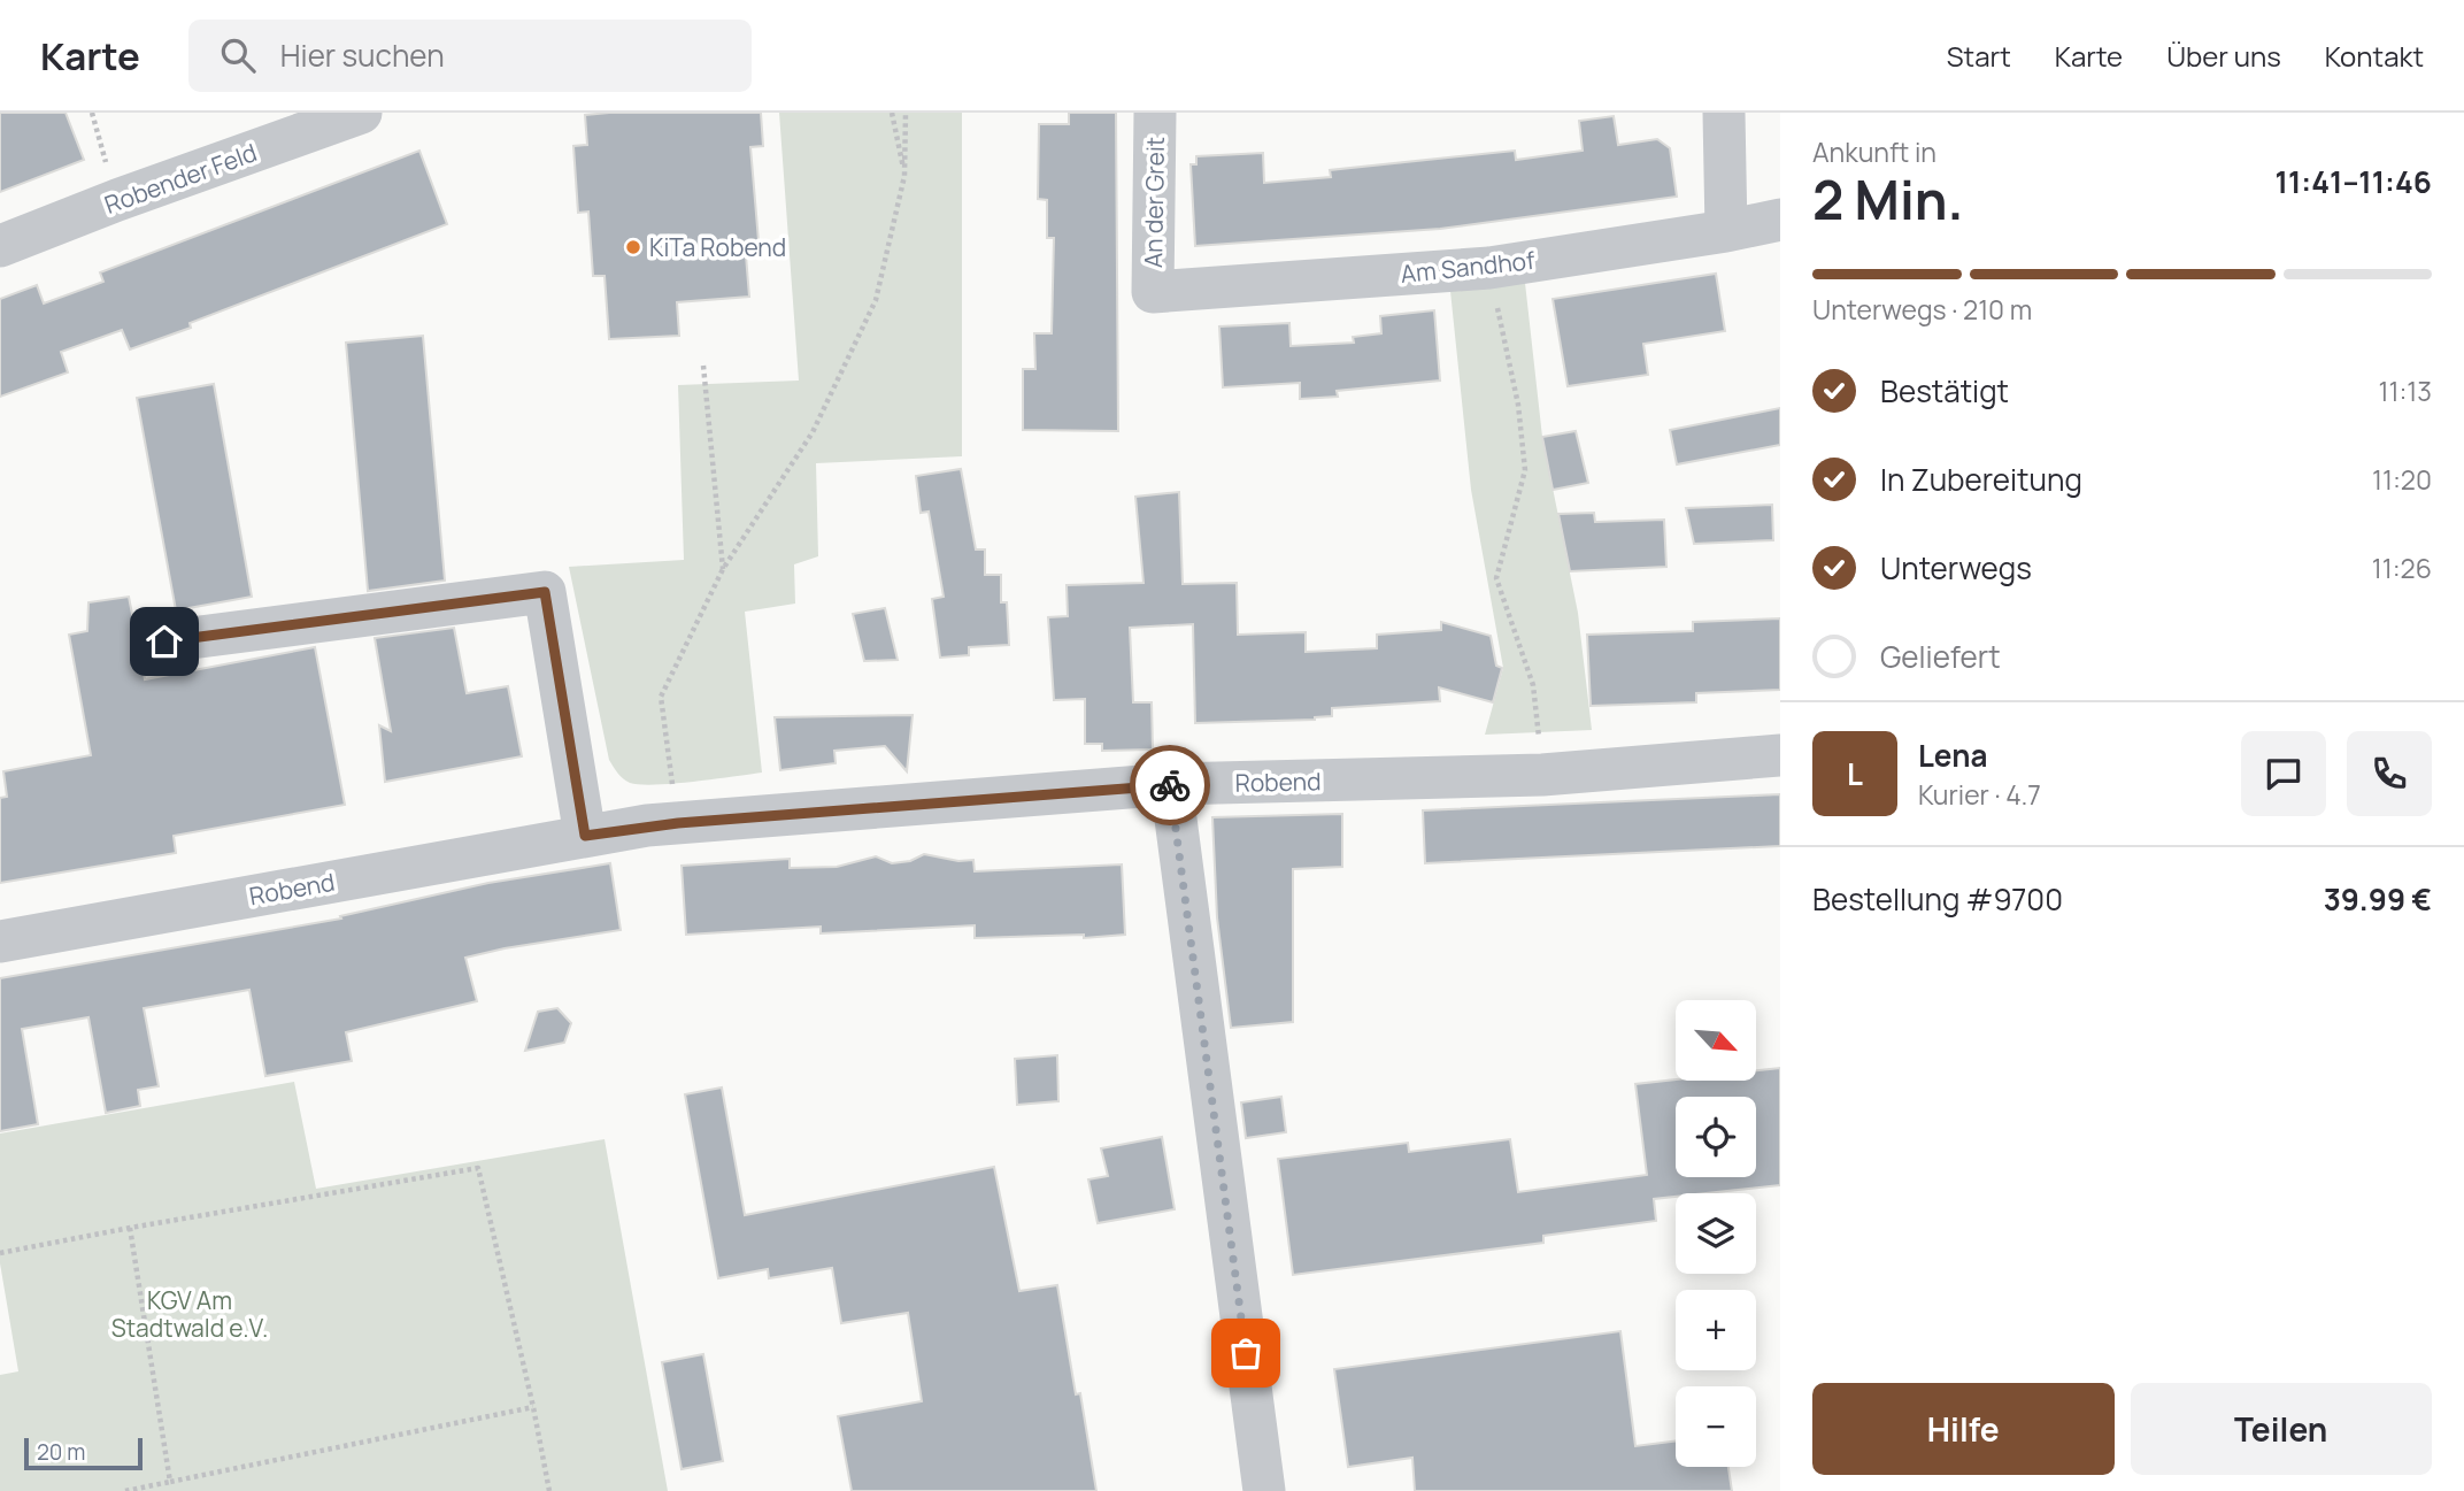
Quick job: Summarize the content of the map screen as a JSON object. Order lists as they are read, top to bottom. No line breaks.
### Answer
{"streets":{"street":["Robender Feld","An der Greit","Am Sandhof","Robend"]},"crossings":[["An der Greit","Am Sandhof"]],"parks":["KGV Am Stadtwald e.V."],"places":["KiTa Robend"],"scale_bar":"20 m","north":"bottom right","page":{"header":"Karte","search":"Hier suchen","nav":["Start","Karte","Über uns","Kontakt"],"heading":["2 Min.","Ankunft in","11:41–11:46"],"panel":["Lena","Kurier · 4.7","Bestellung #9700","39.99 €"],"bar":"Unterwegs · 210 m","list":[["Bestätigt","11:13"],["In Zubereitung","11:20"],["Unterwegs","11:26"],"Geliefert"],"round":"L","map_buttons":["+","−"],"buttons":["Hilfe","Teilen"],"scale":"20 m"}}
